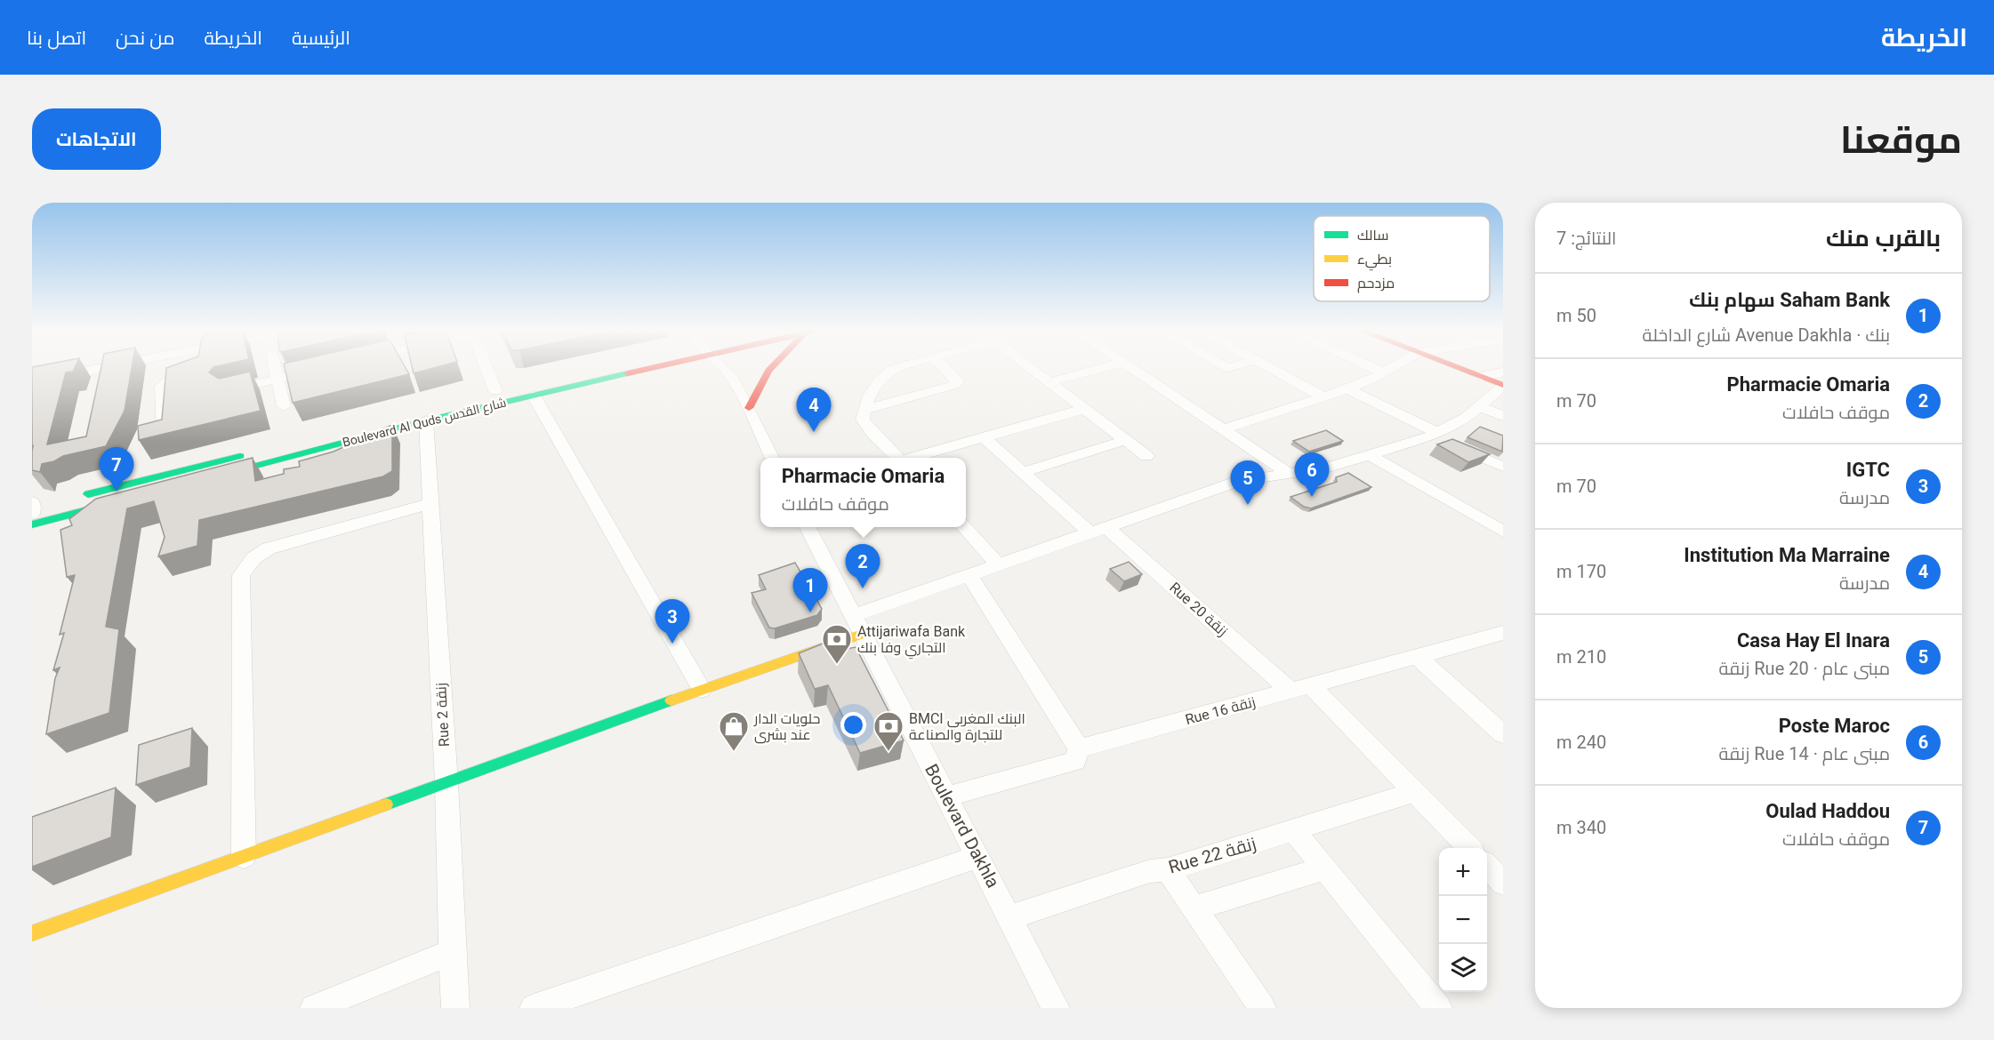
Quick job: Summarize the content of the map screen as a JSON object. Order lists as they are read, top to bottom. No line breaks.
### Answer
{"streets":{"main road":["Boulevard Al Quds شارع القدس"],"street":["Rue 20 زنقة","Rue 16 زنقة","Rue 2 زنقة","Boulevard Dakhla","Rue 22 زنقة"]},"crossings":[["Boulevard Al Quds شارع القدس","Rue 2 زنقة"],["Rue 20 زنقة","Rue 16 زنقة"],["Rue 20 زنقة","Rue 22 زنقة"],["Rue 16 زنقة","Boulevard Dakhla"],["Boulevard Dakhla","Rue 22 زنقة"]],"places":{"bank":["Attijariwafa Bank التجاري وفا بنك","BMCI البنك المغربي للتجارة والصناعة"],"shop":["حلويات الدار عند بشرى"]},"legend":["سالك","بطيء","مزدحم"],"page":{"header":"الخريطة","nav":["الرئيسية","الخريطة","من نحن","اتصل بنا"],"title":"موقعنا","buttons":"الاتجاهات","heading":["بالقرب منك","النتائج: 7"],"list":[{"mark":"1","name":"Saham Bank سهام بنك","note":"بنك · Avenue Dakhla شارع الداخلة","value":"50 m"},{"mark":"2","name":"Pharmacie Omaria","note":"موقف حافلات","value":"70 m"},{"mark":"3","name":"IGTC","note":"مدرسة","value":"70 m"},{"mark":"4","name":"Institution Ma Marraine","note":"مدرسة","value":"170 m"},{"mark":"5","name":"Casa Hay El Inara","note":"مبنى عام · Rue 20 زنقة","value":"210 m"},{"mark":"6","name":"Poste Maroc","note":"مبنى عام · Rue 14 زنقة","value":"240 m"},{"mark":"7","name":"Oulad Haddou","note":"موقف حافلات","value":"340 m"}],"pins":["4","7","6","5","2","1","3"],"popup":["Pharmacie Omaria","موقف حافلات"],"map_buttons":["+","−"]}}
